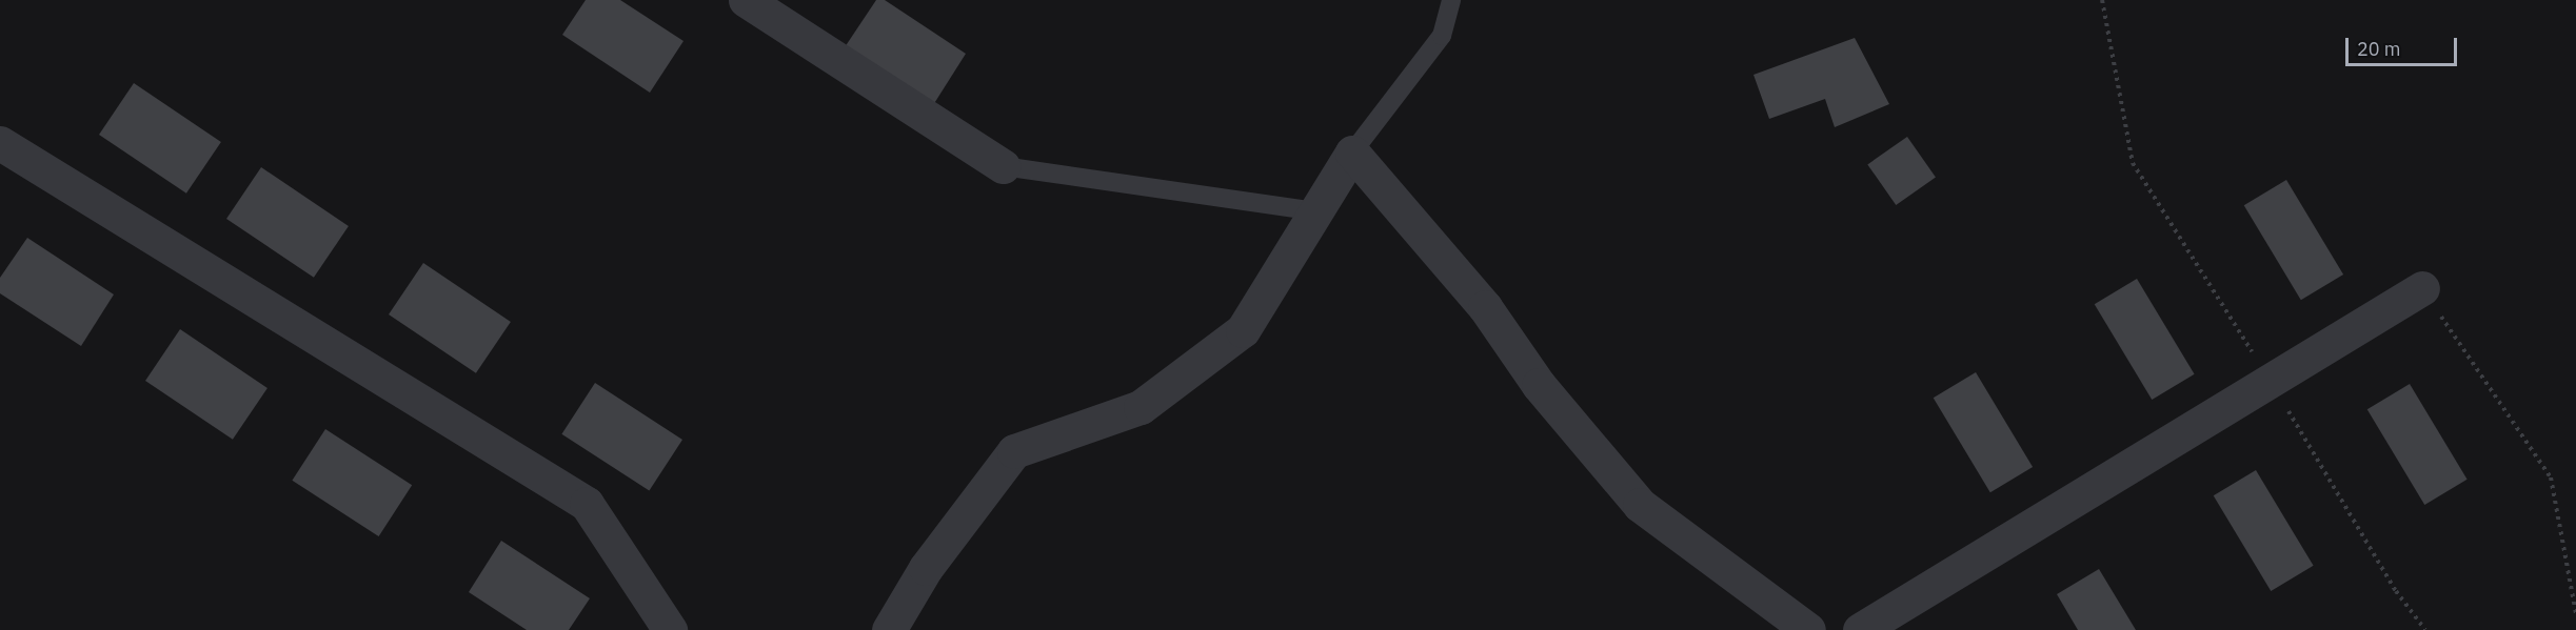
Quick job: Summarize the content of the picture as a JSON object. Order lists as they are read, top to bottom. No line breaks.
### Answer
{"scale_bar":"20 m"}
